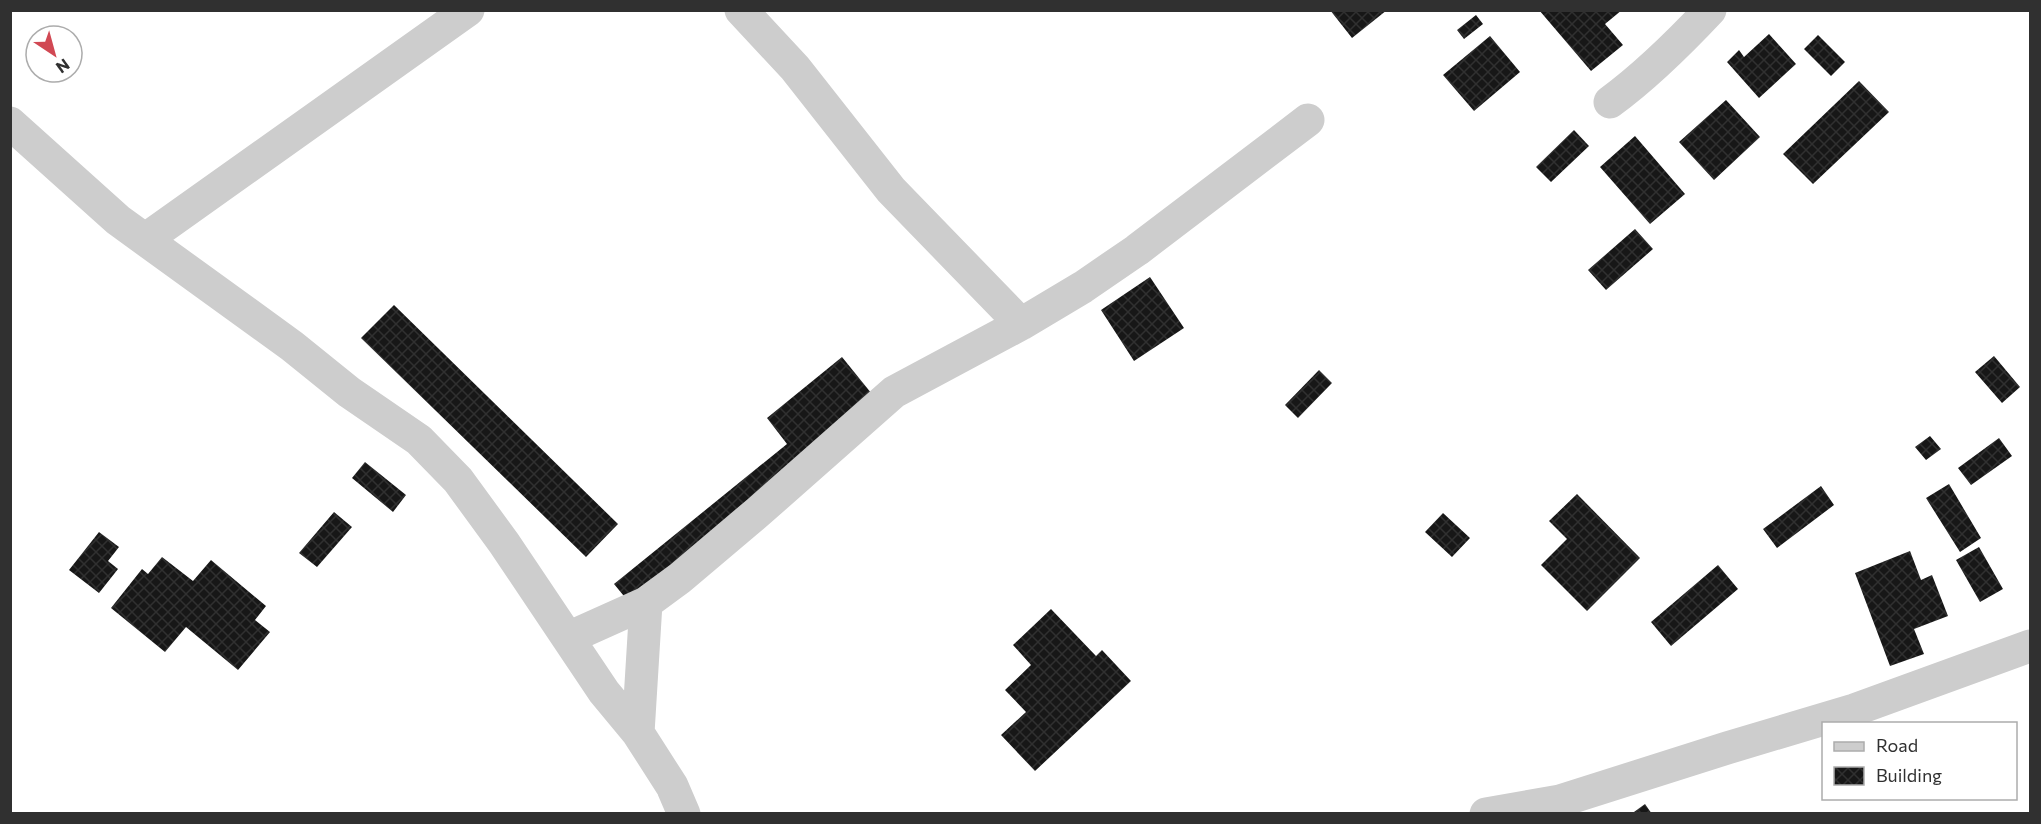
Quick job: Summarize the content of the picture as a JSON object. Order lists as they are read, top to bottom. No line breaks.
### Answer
{"legend":["Road","Building"],"north":"bottom right"}
